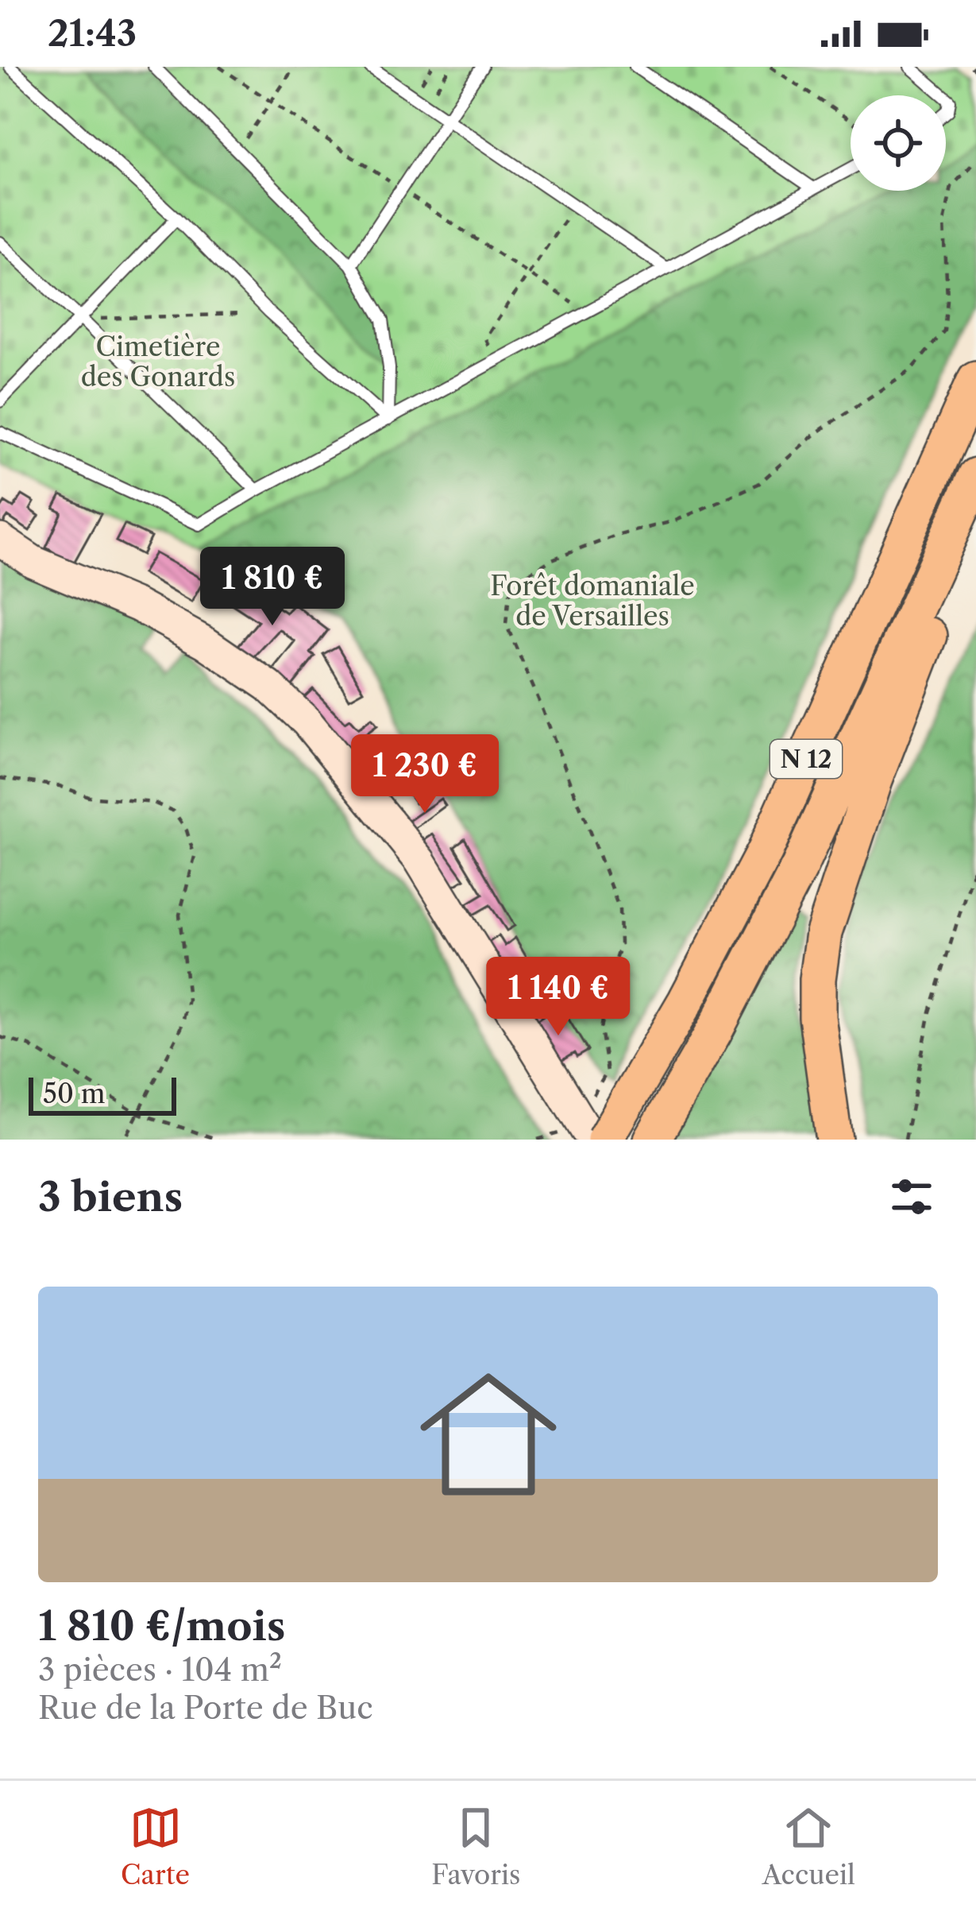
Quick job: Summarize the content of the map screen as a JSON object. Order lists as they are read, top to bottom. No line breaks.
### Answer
{"streets":{"highway":["N 12"]},"parks":["Cimetière des Gonards","Forêt domaniale de Versailles"],"scale_bar":"50 m","page":{"status":"21:43","price":["1 810 €","1 230 €","1 140 €"],"scale":"50 m","heading":"3 biens","list":[{"name":"1 810 €/mois","note":"3 pièces · 104 m² · Rue de la Porte de Buc"}],"tabs":["Carte","Favoris","Accueil"]}}
